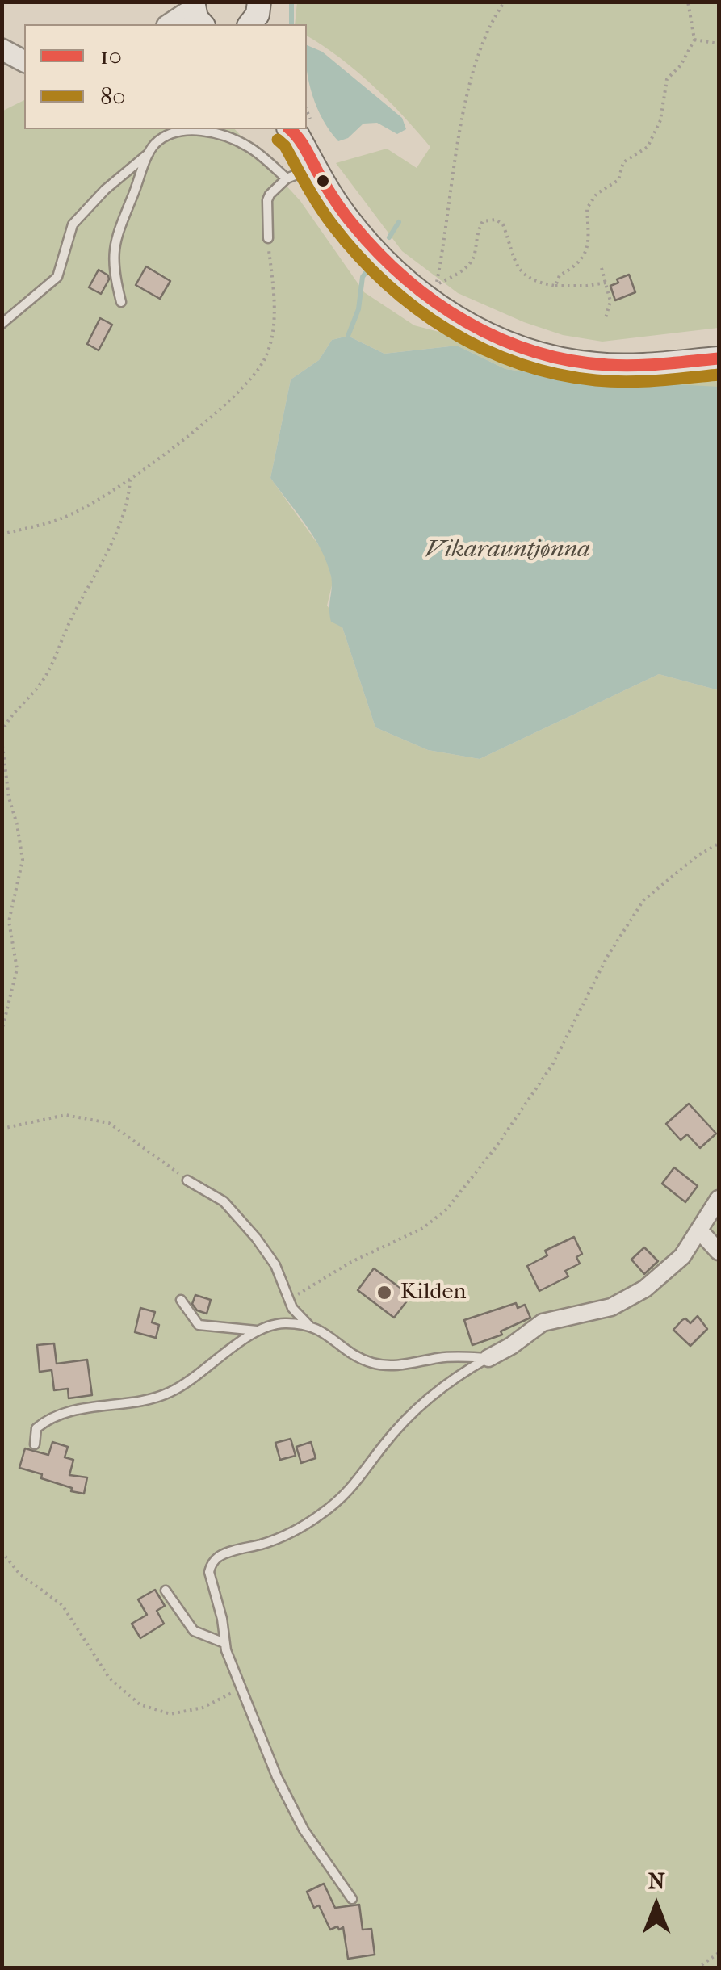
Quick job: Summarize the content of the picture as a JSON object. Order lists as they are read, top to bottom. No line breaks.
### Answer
{"water":["Vikarauntjønna"],"places":["Kilden"],"lines":["transit line 10","transit line 80"],"legend":["10","80"],"north":"top"}
